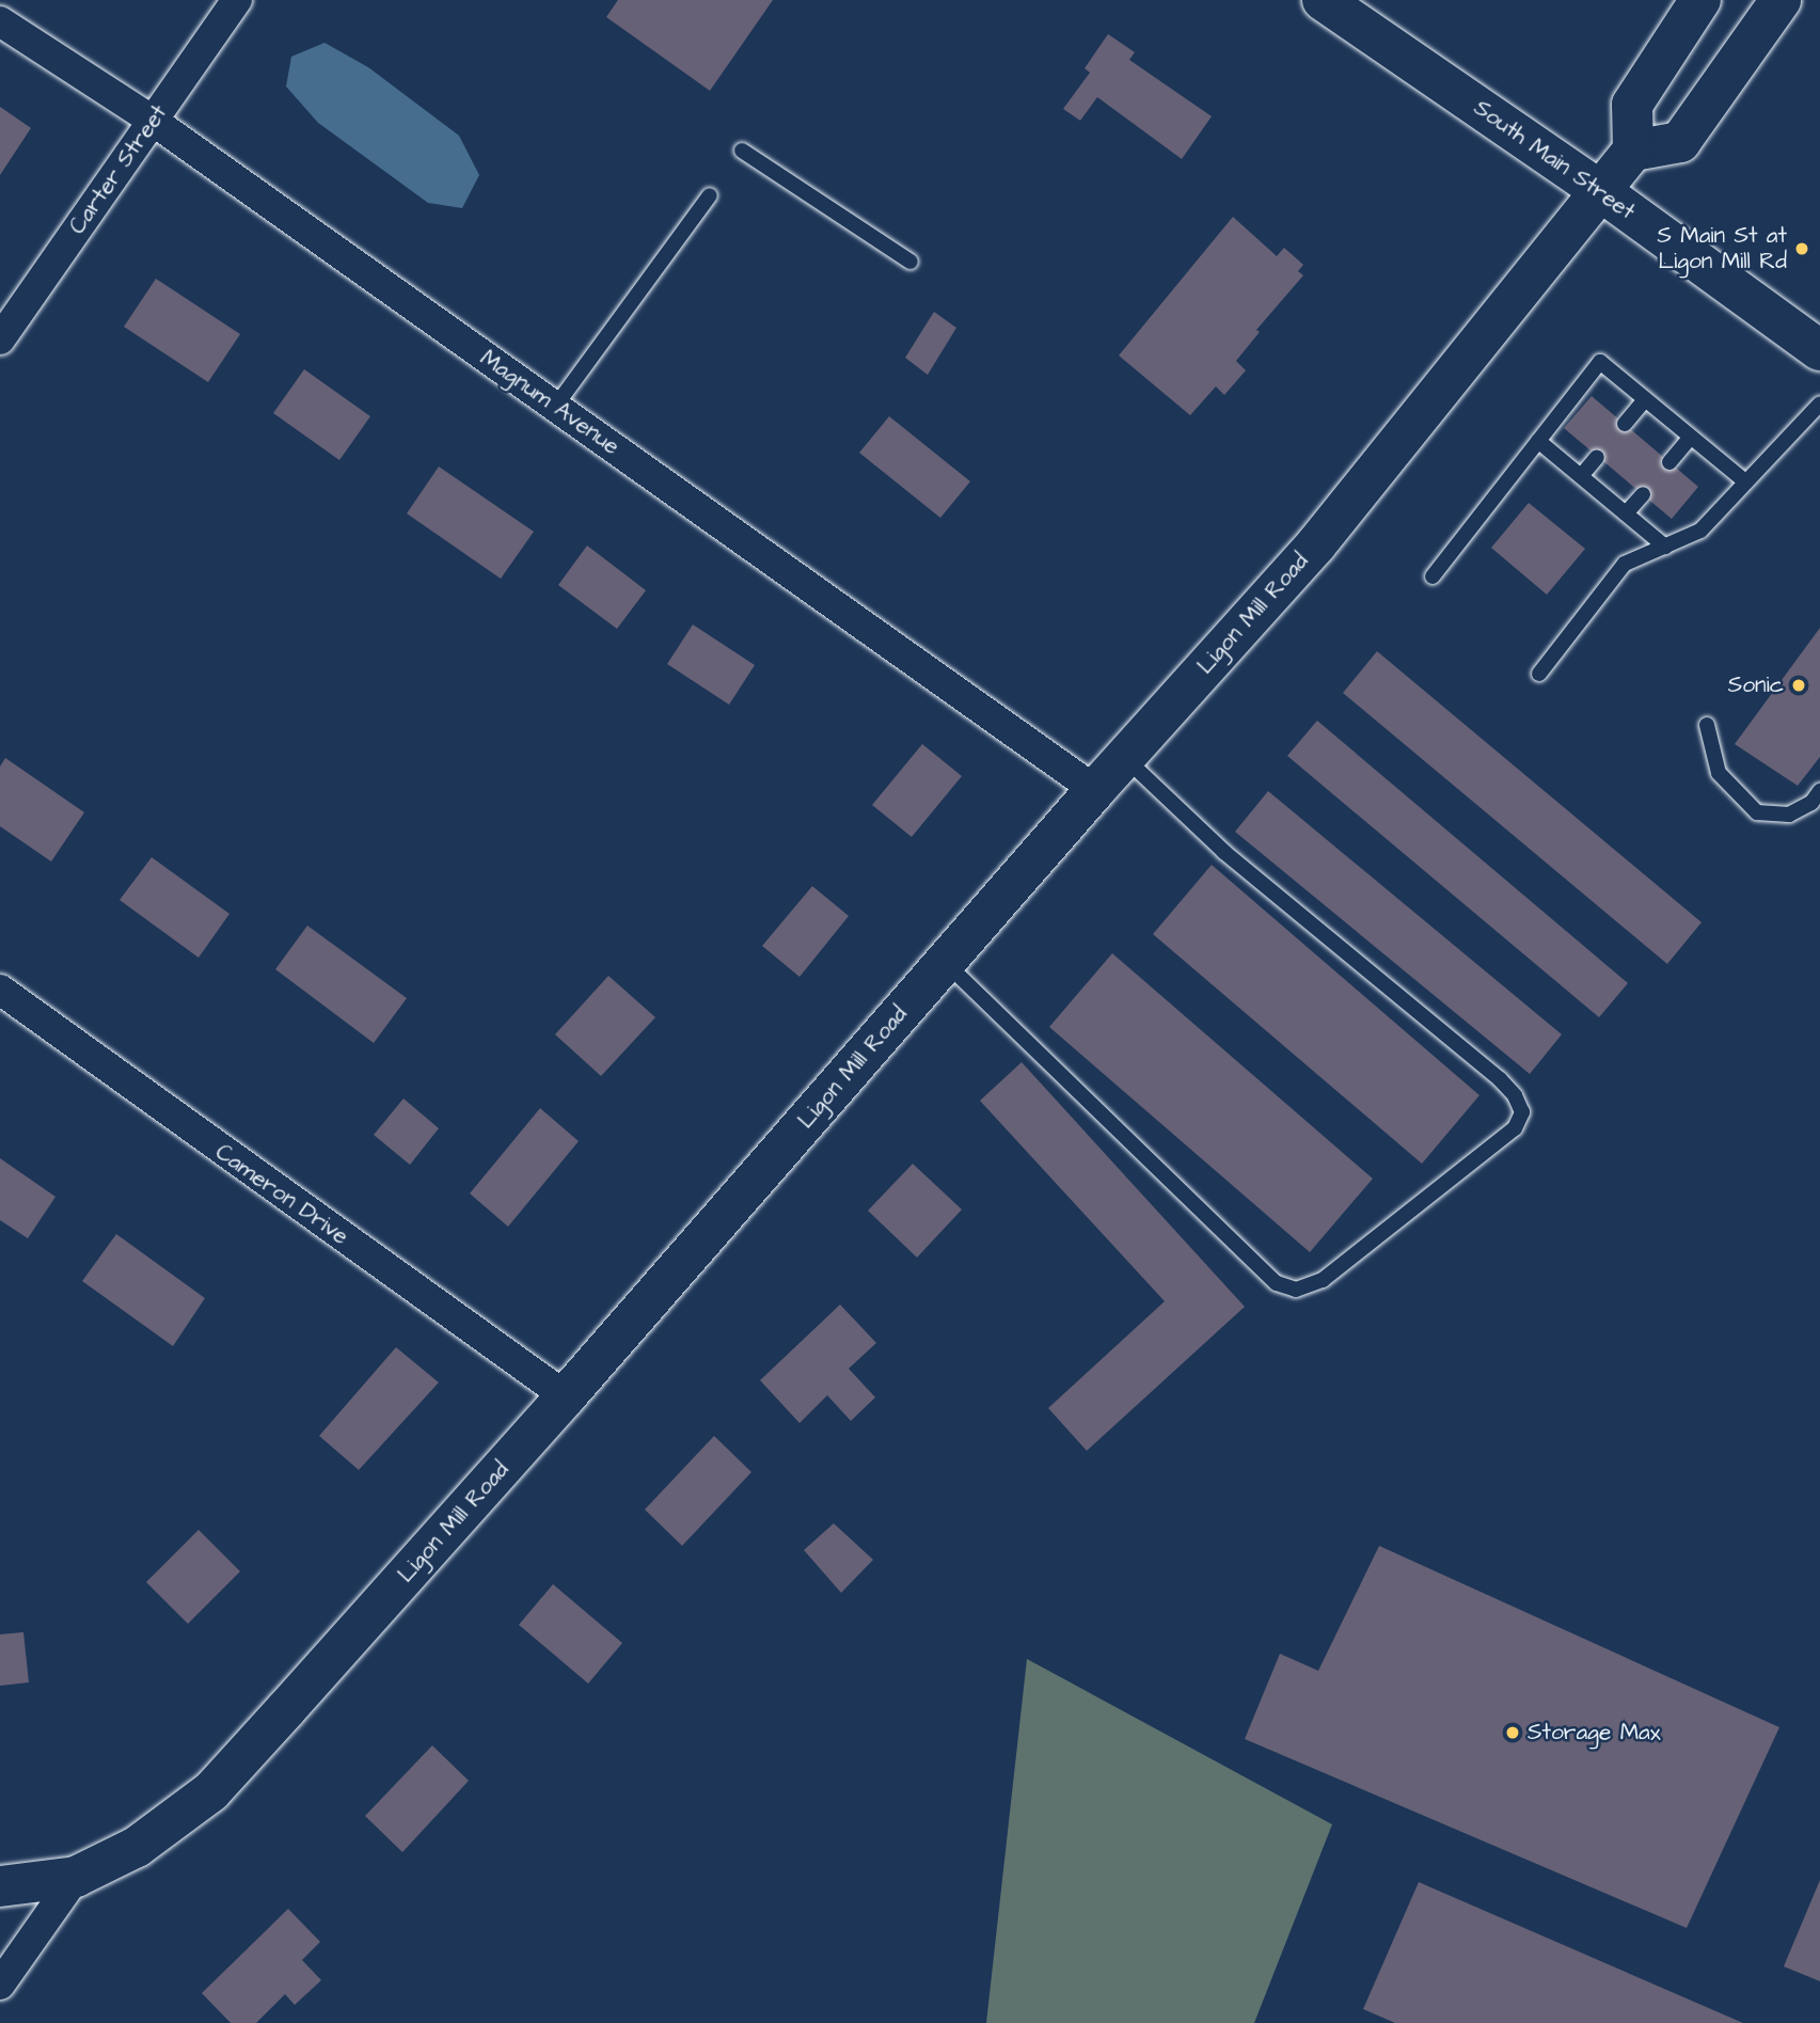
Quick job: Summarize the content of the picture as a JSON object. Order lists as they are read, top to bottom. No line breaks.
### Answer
{"streets":{"main road":["South Main Street","Ligon Mill Road"],"street":["Carter Street","Magnum Avenue","Cameron Drive"]},"crossings":[["South Main Street","Ligon Mill Road"],["Carter Street","Magnum Avenue"],["Magnum Avenue","Ligon Mill Road"],["Ligon Mill Road","Cameron Drive"]],"places":["S Main St at Ligon Mill Rd","Sonic","Storage Max"]}
